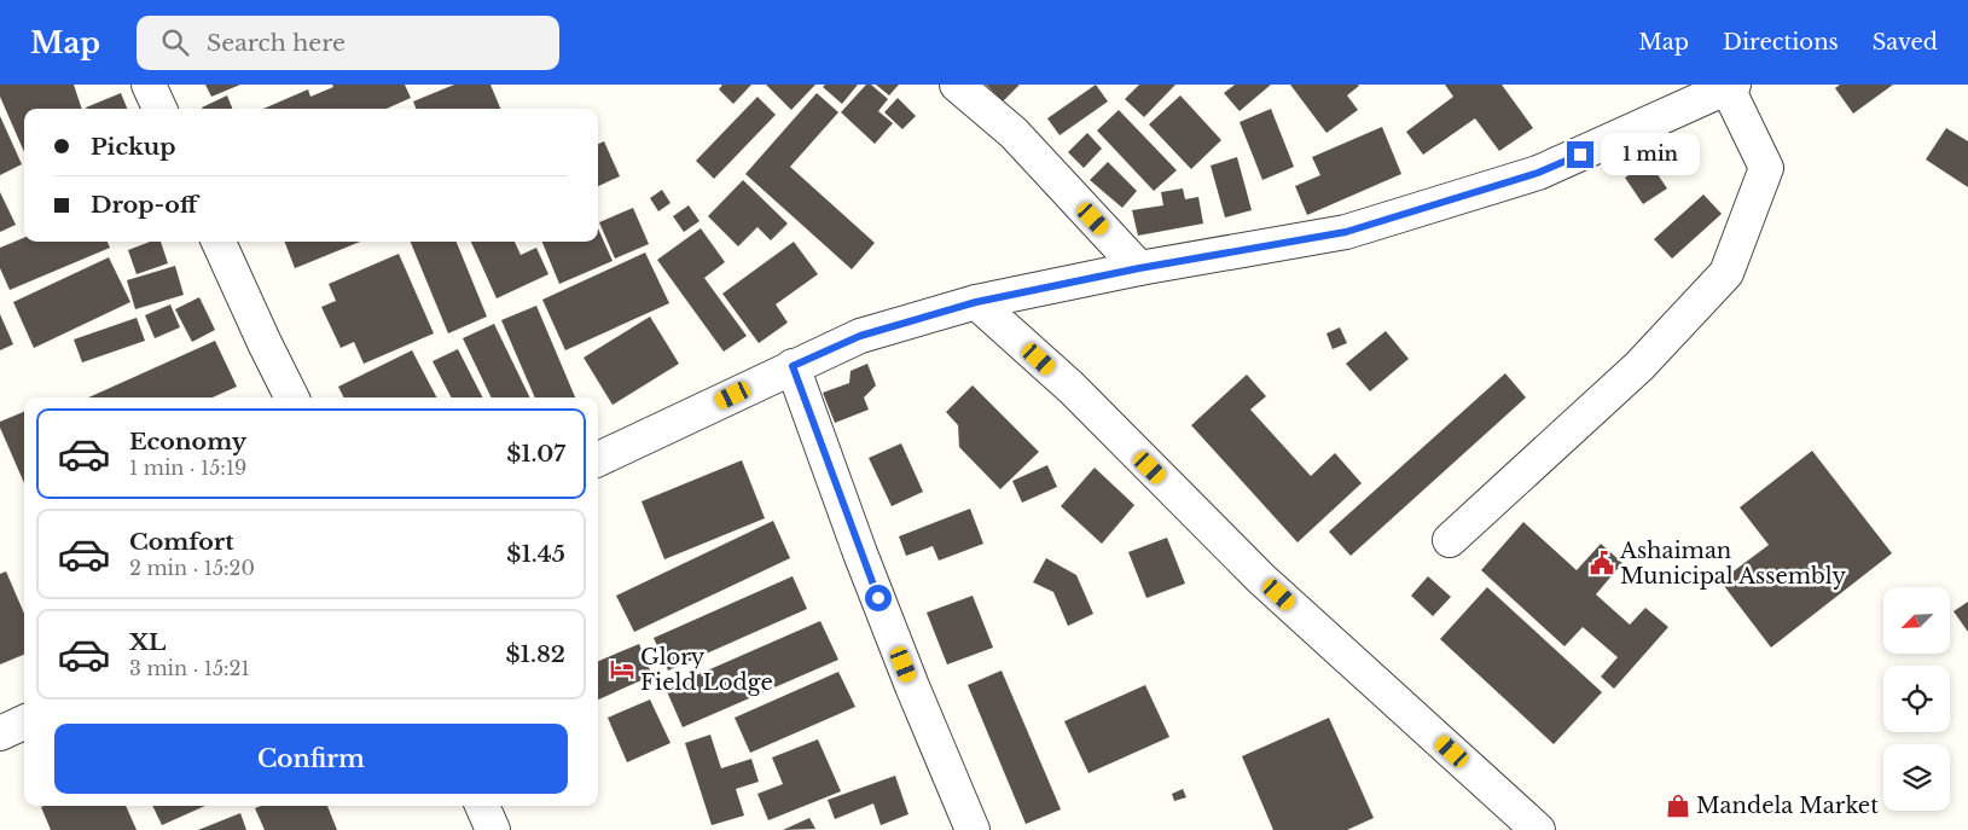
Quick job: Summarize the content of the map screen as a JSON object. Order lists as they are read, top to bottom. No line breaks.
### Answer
{"places":{"public building":["Ashaiman Municipal Assembly"],"hotel":["Glory Field Lodge"],"shop":["Mandela Market"]},"north":"bottom left","page":{"header":"Map","search":"Search here","nav":["Map","Directions","Saved"],"banner":["Pickup","Drop-off"],"bubble":"1 min","list":[{"name":"Economy","note":"1 min · 15:19","value":"$1.07"},{"name":"Comfort","note":"2 min · 15:20","value":"$1.45"},{"name":"XL","note":"3 min · 15:21","value":"$1.82"}],"buttons":"Confirm"}}
